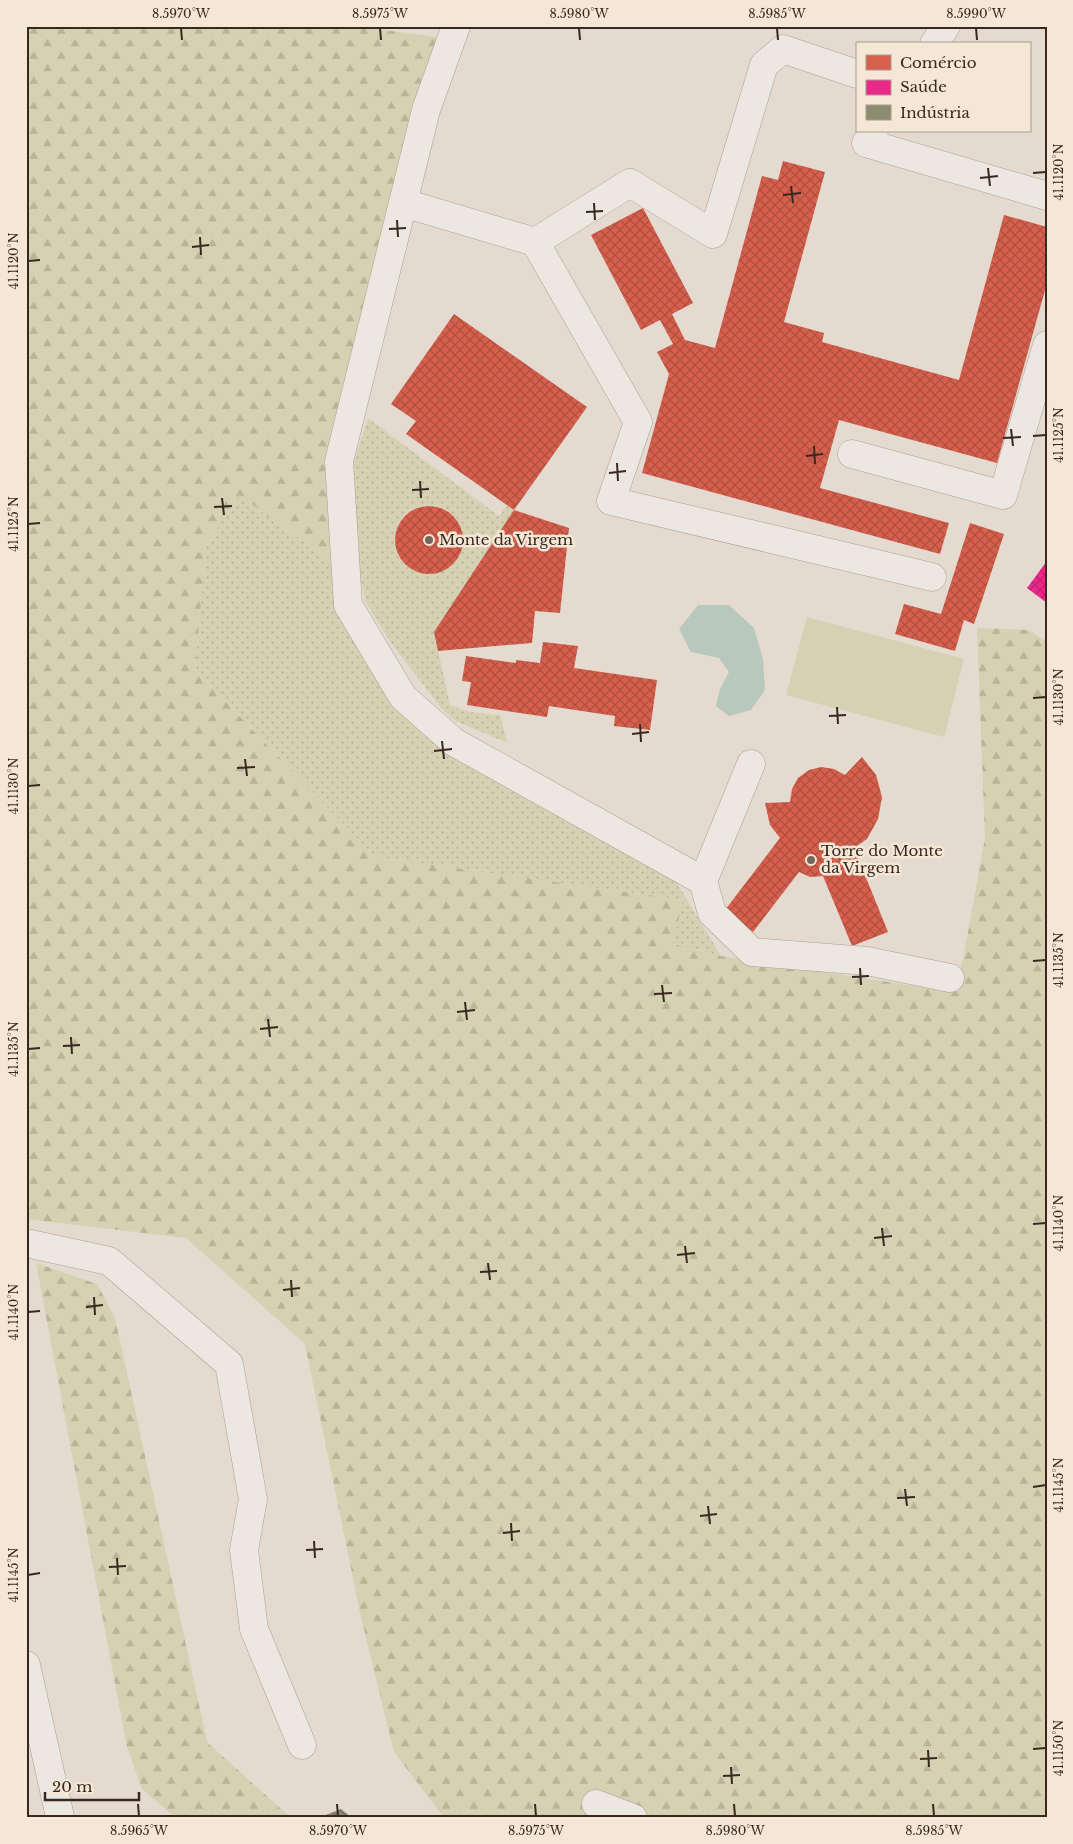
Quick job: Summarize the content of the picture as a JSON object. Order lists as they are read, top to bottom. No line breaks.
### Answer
{"places":["Monte da Virgem","Torre do Monte da Virgem"],"legend":["Comércio","Saúde","Indústria"],"scale_bar":"20 m","coordinates":["8.5970°W","8.5975°W","8.5980°W","8.5985°W","8.5990°W","41.1120°N","41.1125°N","41.1130°N","41.1135°N","41.1140°N","41.1145°N","41.1150°N","8.5965°W"]}
